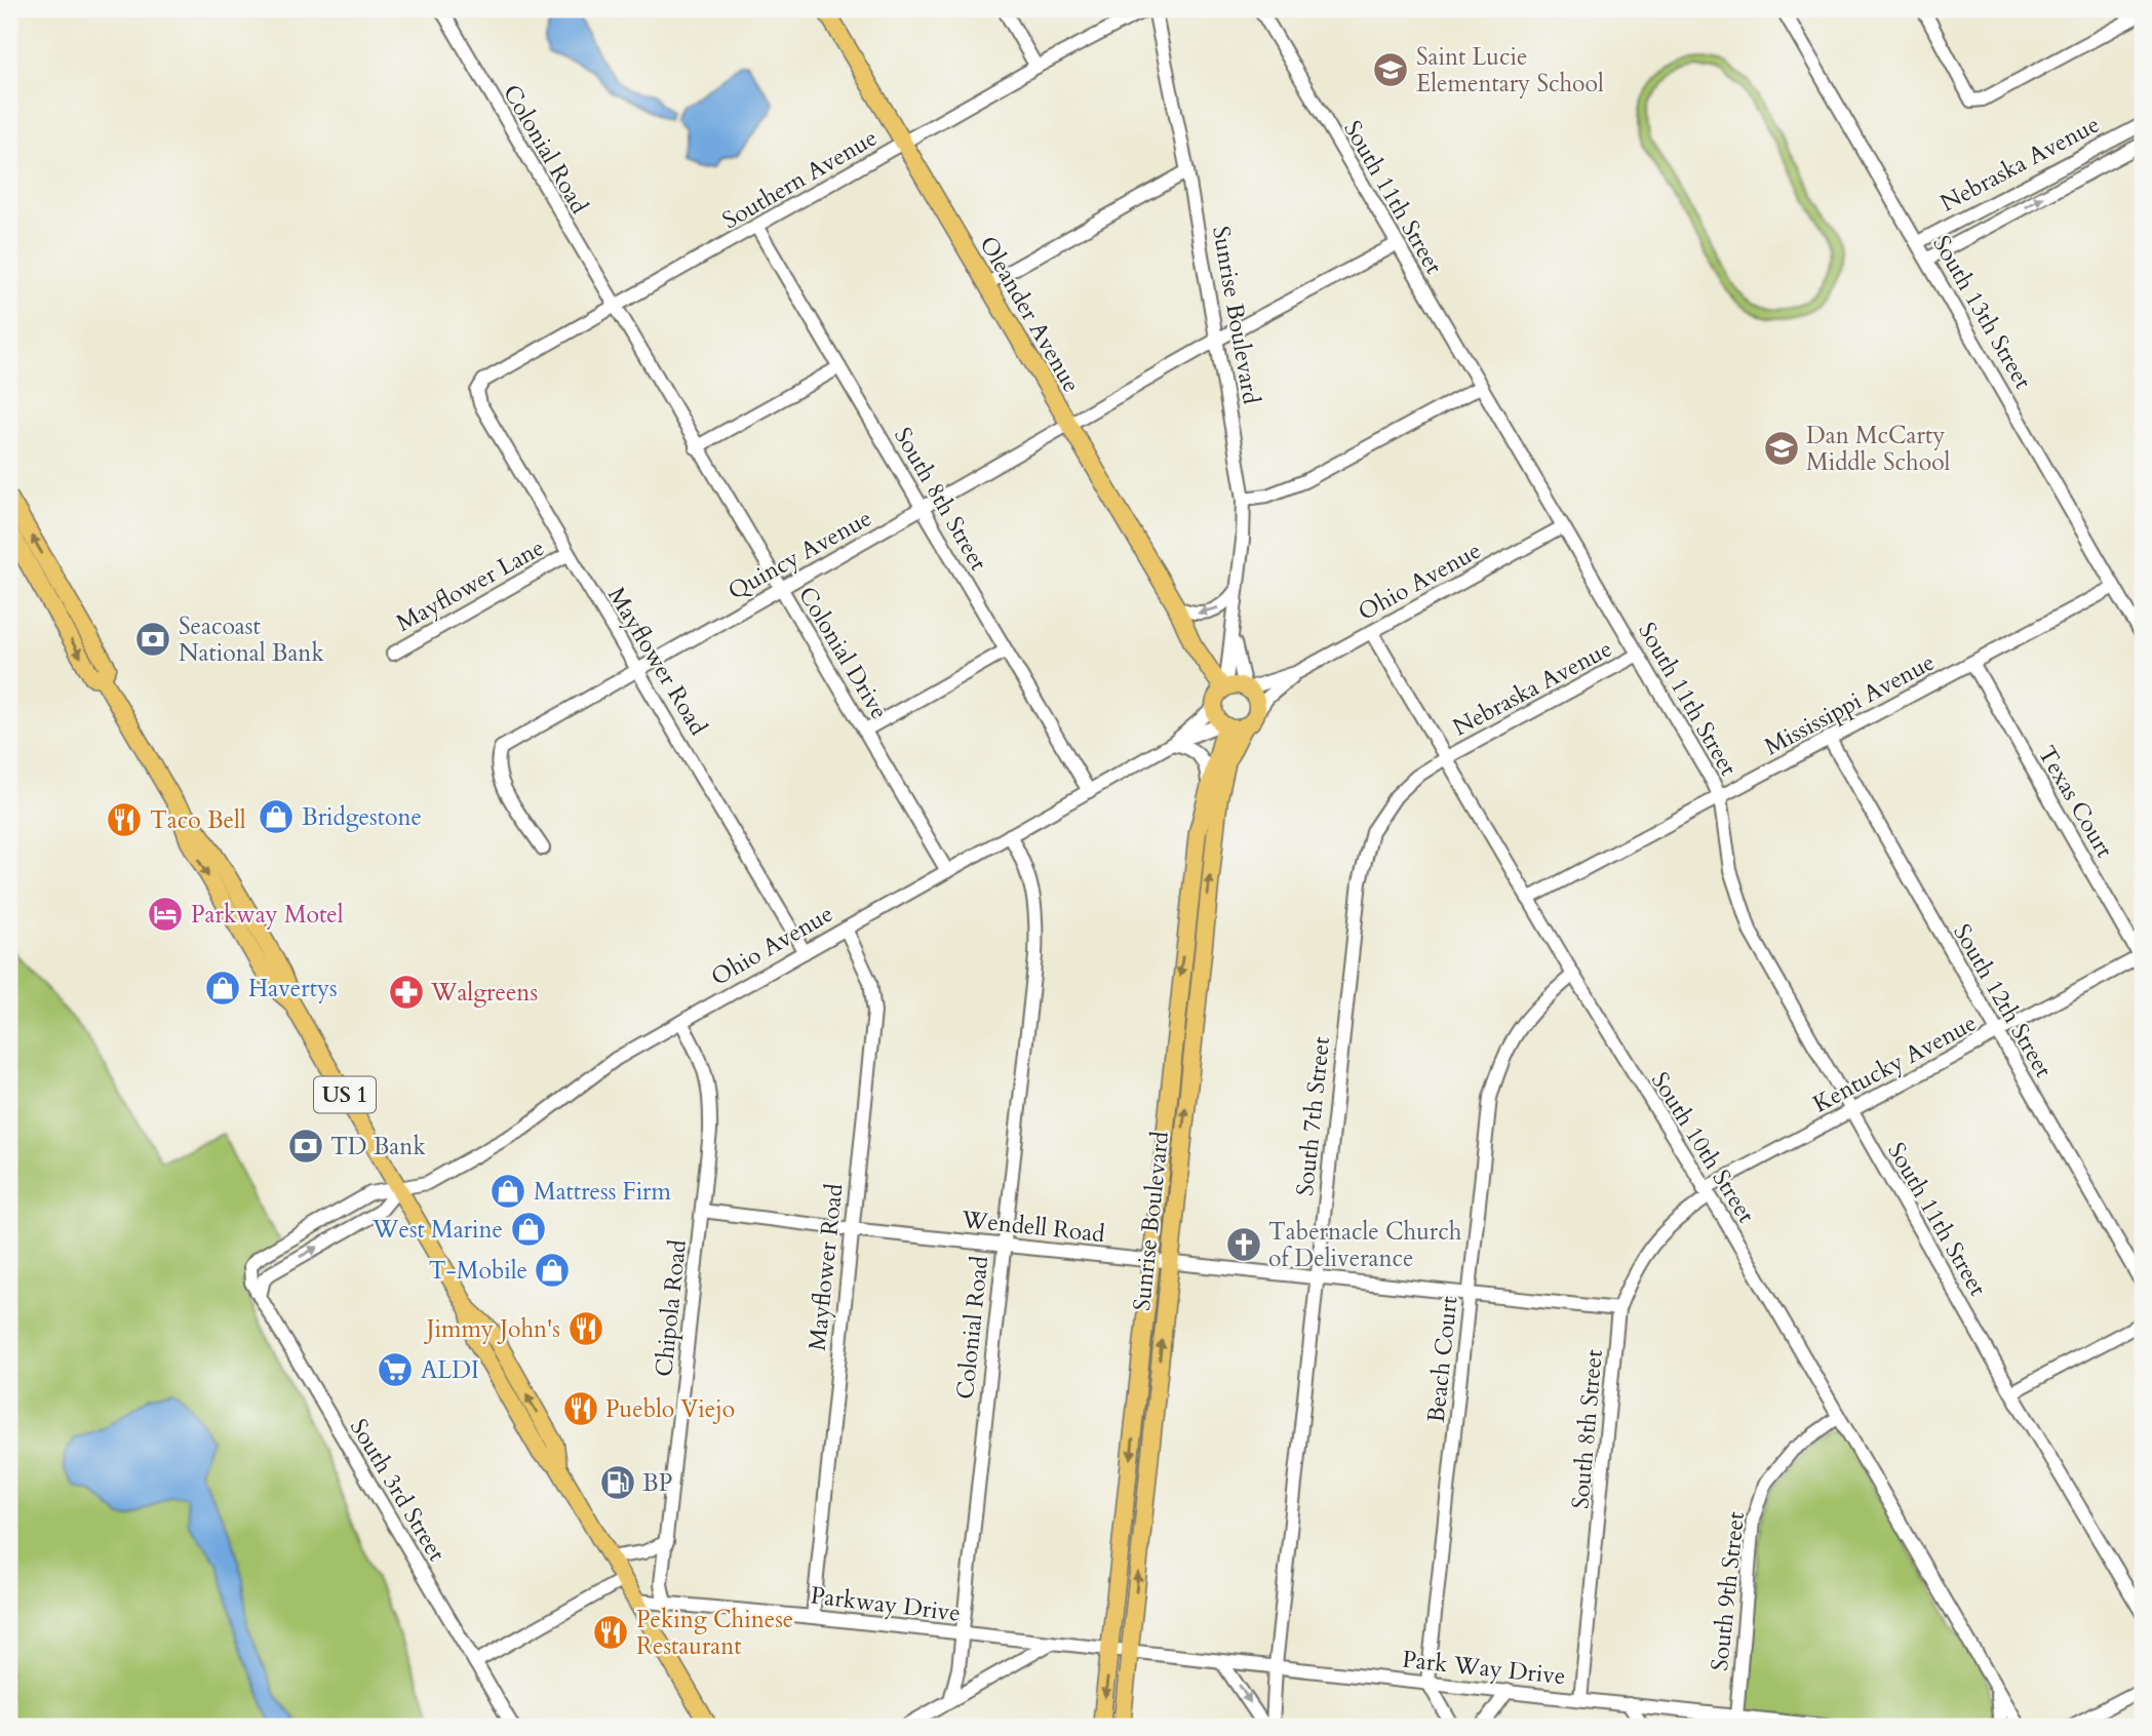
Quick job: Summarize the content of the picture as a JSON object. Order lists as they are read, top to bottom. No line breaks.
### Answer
{"streets":{"main road":["Oleander Avenue","Sunrise Boulevard","US 1"],"street":["Colonial Road","Nebraska Avenue","Southern Avenue","South 11th Street","South 13th Street","South 8th Street","Quincy Avenue","Ohio Avenue","Mayflower Lane","Colonial Drive","Mayflower Road","Mississippi Avenue","Texas Court","South 12th Street","Kentucky Avenue","South 7th Street","South 10th Street","Wendell Road","Chipola Road","Beach Court","South 3rd Street","South 9th Street","Parkway Drive","Park Way Drive"]},"crossings":[["Colonial Road","Southern Avenue"],["Colonial Road","Ohio Avenue"],["Colonial Road","Colonial Drive"],["Colonial Road","Wendell Road"],["Colonial Road","Parkway Drive"],["Nebraska Avenue","South 11th Street"],["Nebraska Avenue","South 13th Street"],["Nebraska Avenue","South 7th Street"],["Nebraska Avenue","South 10th Street"],["Southern Avenue","Oleander Avenue"],["Southern Avenue","South 8th Street"],["Southern Avenue","Colonial Drive"],["Southern Avenue","Mayflower Road"],["South 11th Street","Quincy Avenue"],["South 11th Street","Ohio Avenue"],["South 11th Street","Mississippi Avenue"],["South 11th Street","Kentucky Avenue"],["South 13th Street","Mississippi Avenue"],["Oleander Avenue","Sunrise Boulevard"],["Oleander Avenue","Quincy Avenue"],["Oleander Avenue","Ohio Avenue"],["Sunrise Boulevard","Quincy Avenue"],["Sunrise Boulevard","Ohio Avenue"],["Sunrise Boulevard","Wendell Road"],["Sunrise Boulevard","Parkway Drive"],["Sunrise Boulevard","Park Way Drive"],["South 8th Street","Quincy Avenue"],["South 8th Street","Ohio Avenue"],["South 8th Street","Kentucky Avenue"],["South 8th Street","South 10th Street"],["South 8th Street","Wendell Road"],["South 8th Street","Park Way Drive"],["Quincy Avenue","Colonial Drive"],["Quincy Avenue","Mayflower Road"],["Ohio Avenue","Colonial Drive"],["Ohio Avenue","Mayflower Road"],["Ohio Avenue","US 1"],["Ohio Avenue","South 10th Street"],["Ohio Avenue","Chipola Road"],["Ohio Avenue","South 3rd Street"],["Mayflower Lane","Mayflower Road"],["Mayflower Road","Wendell Road"],["Mayflower Road","Parkway Drive"],["Mississippi Avenue","Texas Court"],["Mississippi Avenue","South 12th Street"],["Mississippi Avenue","South 10th Street"],["Texas Court","Kentucky Avenue"],["South 12th Street","Kentucky Avenue"],["Kentucky Avenue","South 10th Street"],["US 1","Parkway Drive"],["South 7th Street","South 10th Street"],["South 7th Street","Wendell Road"],["South 7th Street","Park Way Drive"],["South 10th Street","Beach Court"],["South 10th Street","South 9th Street"],["Wendell Road","Chipola Road"],["Wendell Road","Beach Court"],["Chipola Road","Parkway Drive"],["Beach Court","Park Way Drive"],["South 9th Street","Park Way Drive"],["Parkway Drive","Park Way Drive"]],"places":{"school or university":["Saint Lucie Elementary School","Dan McCarty Middle School"],"bank":["Seacoast National Bank","TD Bank"],"shop":["Bridgestone","Havertys","Mattress Firm","West Marine","T-Mobile"],"restaurant":["Taco Bell","Jimmy John's","Pueblo Viejo","Peking Chinese Restaurant"],"hotel":["Parkway Motel"],"pharmacy":["Walgreens"],"church":["Tabernacle Church of Deliverance"],"supermarket":["ALDI"],"fuel station":["BP"]}}
